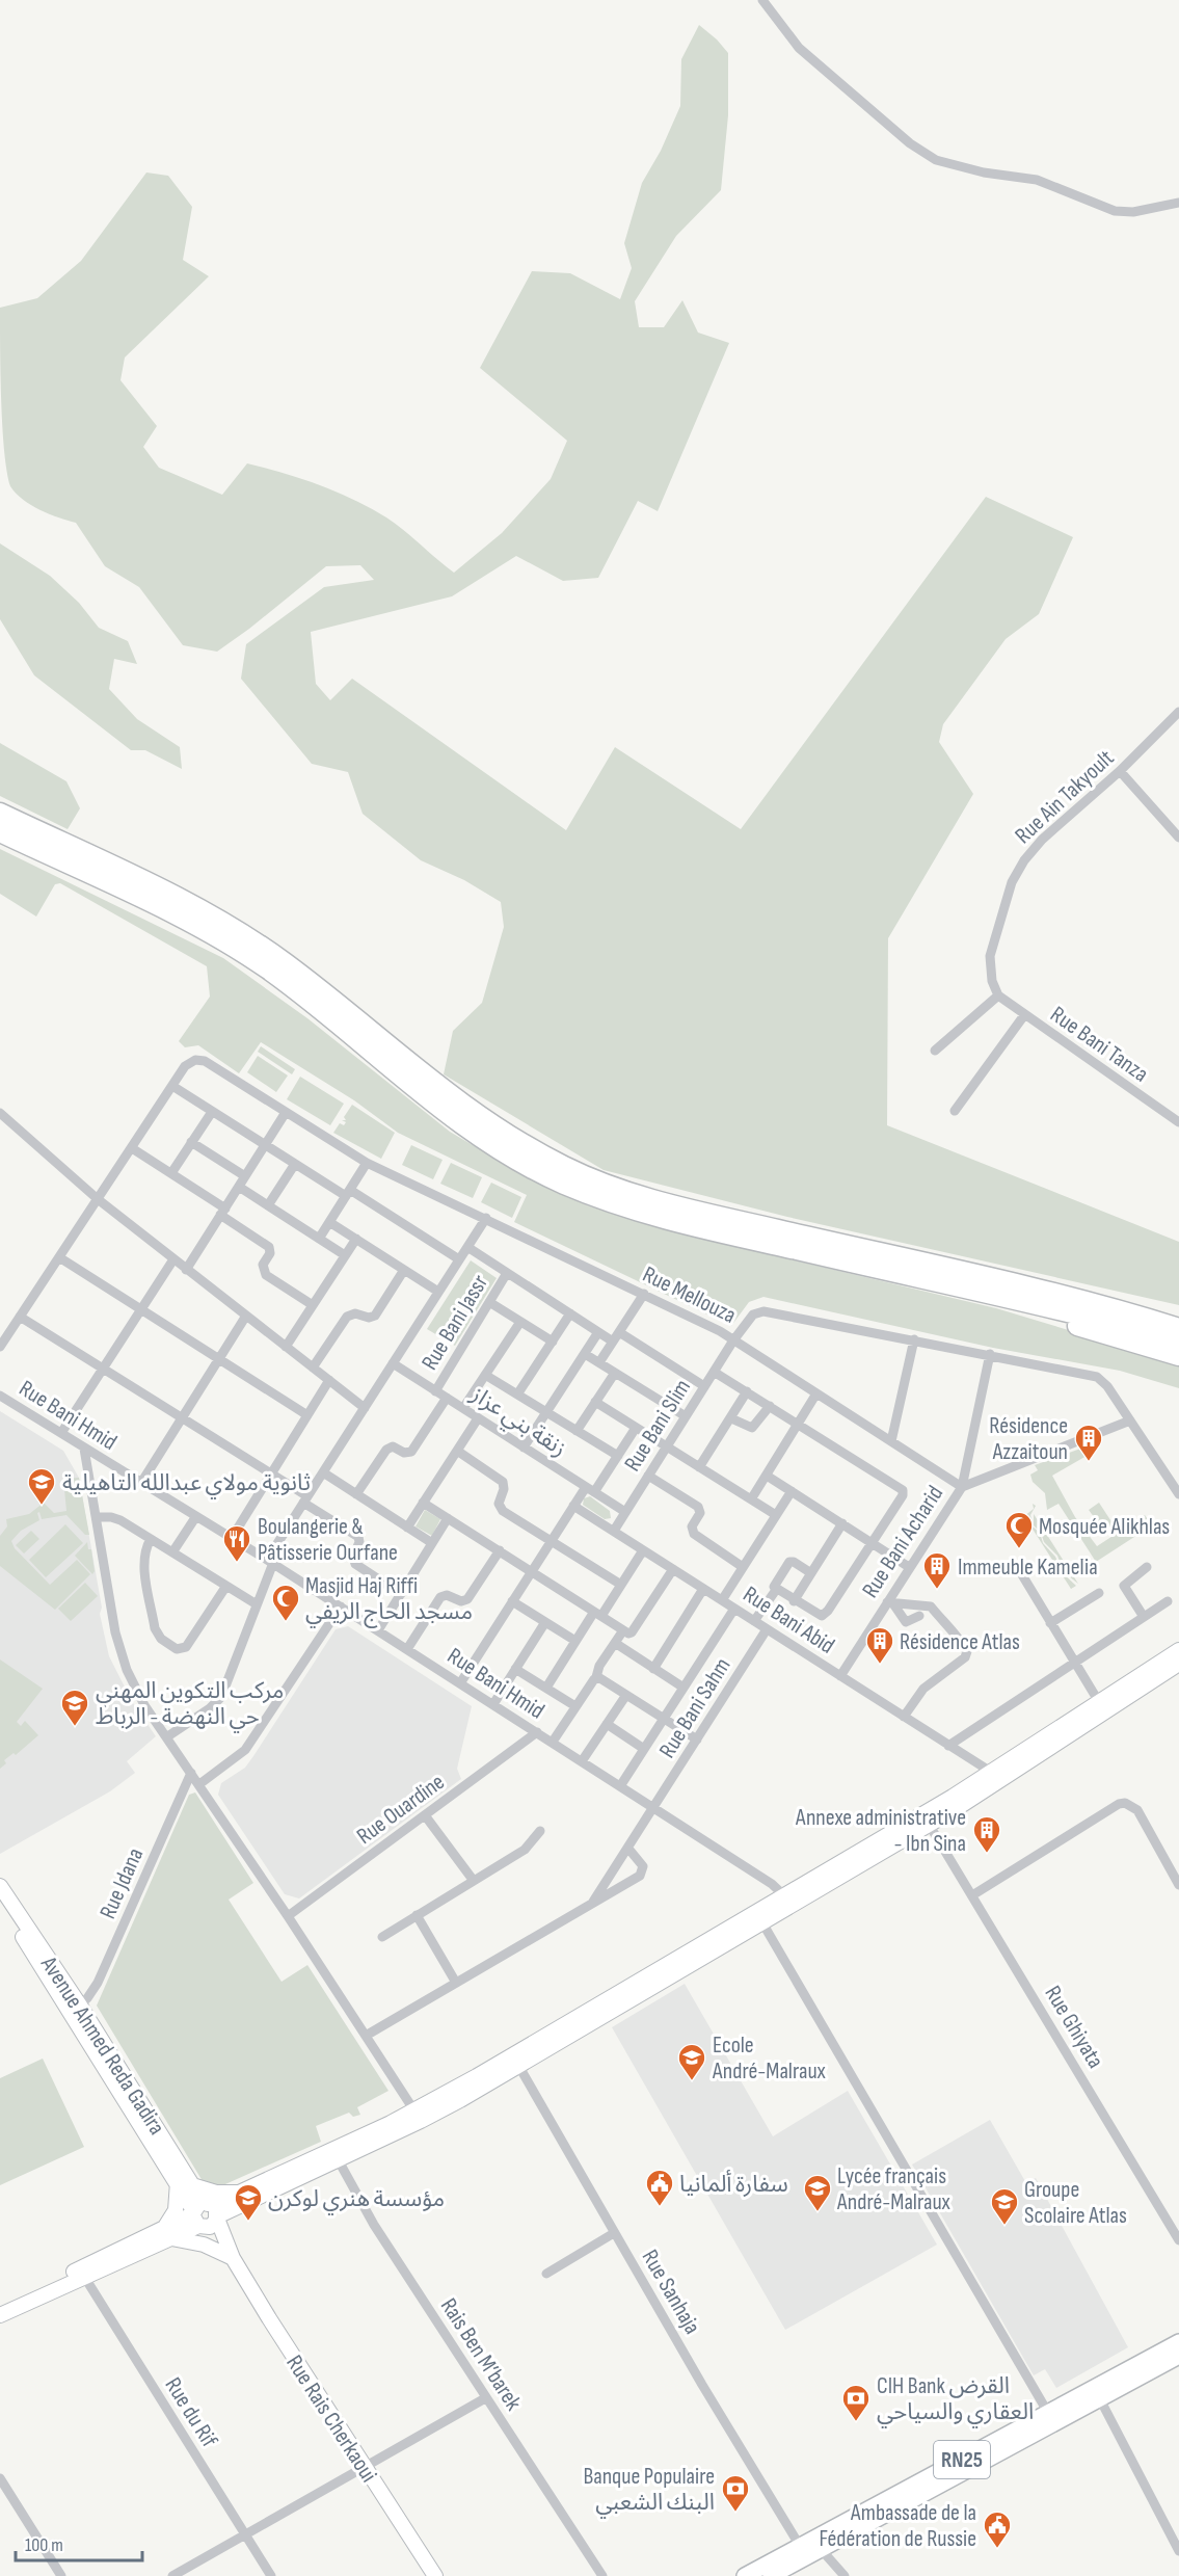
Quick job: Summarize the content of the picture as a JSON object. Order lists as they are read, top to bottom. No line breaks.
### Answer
{"streets":{"main road":["Avenue Ahmed Reda Gadira","Rue Rais Cherkaoui","RN25"],"street":["Rue Ain Takyoult","Rue Bani Tanza","Rue Mellouza","Rue Bani Jassr","Rue Bani Hmid","زنقة بني عزاز","Rue Bani Slim","Rue Bani Acharid","Rue Bani Abid","Rue Bani Sahm","Rue Ouardine","Rue Jdana","Rue Ghiyata","Rue Sanhaja","Rais Ben M’barek","Rue du Rif"]},"crossings":[["Rue Ain Takyoult","Rue Bani Tanza"],["Rue Mellouza","Rue Bani Slim"],["Rue Mellouza","Rue Bani Acharid"],["Rue Bani Jassr","زنقة بني عزاز"],["Rue Bani Hmid","Rue Bani Sahm"],["Rue Bani Hmid","Rue Ouardine"],["زنقة بني عزاز","Rue Bani Slim"],["Rue Bani Slim","Rue Bani Abid"],["Rue Bani Acharid","Rue Bani Abid"],["Rue Bani Abid","Rue Bani Sahm"],["Rue Jdana","Avenue Ahmed Reda Gadira"],["Avenue Ahmed Reda Gadira","Rue Rais Cherkaoui"],["Rue Sanhaja","RN25"]],"places":{"building":["Résidence Azzaitoun","Immeuble Kamelia","Résidence Atlas","Annexe administrative - Ibn Sina"],"school or university":["ثانوية مولاي عبدالله التاهيلية","مركب التكوين المهني حي النهضة - الرباط","Ecole André-Malraux","Lycée français André-Malraux","مؤسسة هنري لوكرن","Groupe Scolaire Atlas"],"mosque":["Mosquée Alikhlas","Masjid Haj Riffi مسجد الحاج الريفي"],"restaurant":["Boulangerie & Pâtisserie Ourfane"],"public building":["سفارة ألمانيا","Ambassade de la Fédération de Russie"],"bank":["CIH Bank القرض العقاري والسياحي","Banque Populaire البنك الشعبي"]},"scale_bar":"100 m"}
